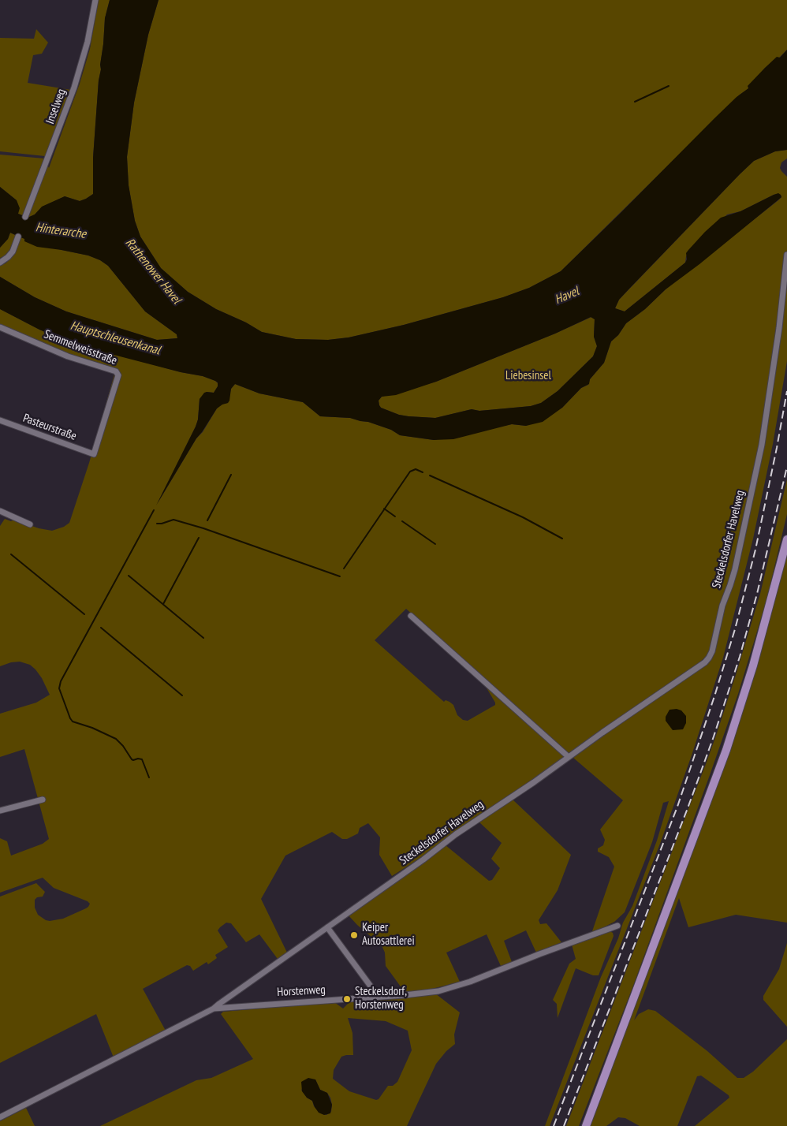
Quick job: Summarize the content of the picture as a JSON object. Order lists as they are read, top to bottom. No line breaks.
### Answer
{"streets":{"street":["Inselweg","Semmelweisstraße","Pasteurstraße","Steckelsdorfer Havelweg","Horstenweg"]},"crossings":[["Semmelweisstraße","Pasteurstraße"],["Steckelsdorfer Havelweg","Horstenweg"]],"water":["Hinterarche","Rathenower Havel","Havel","Hauptschleusenkanal"],"parks":["Liebesinsel"],"places":["Keiper Autosattlerei","Steckelsdorf, Horstenweg"]}
